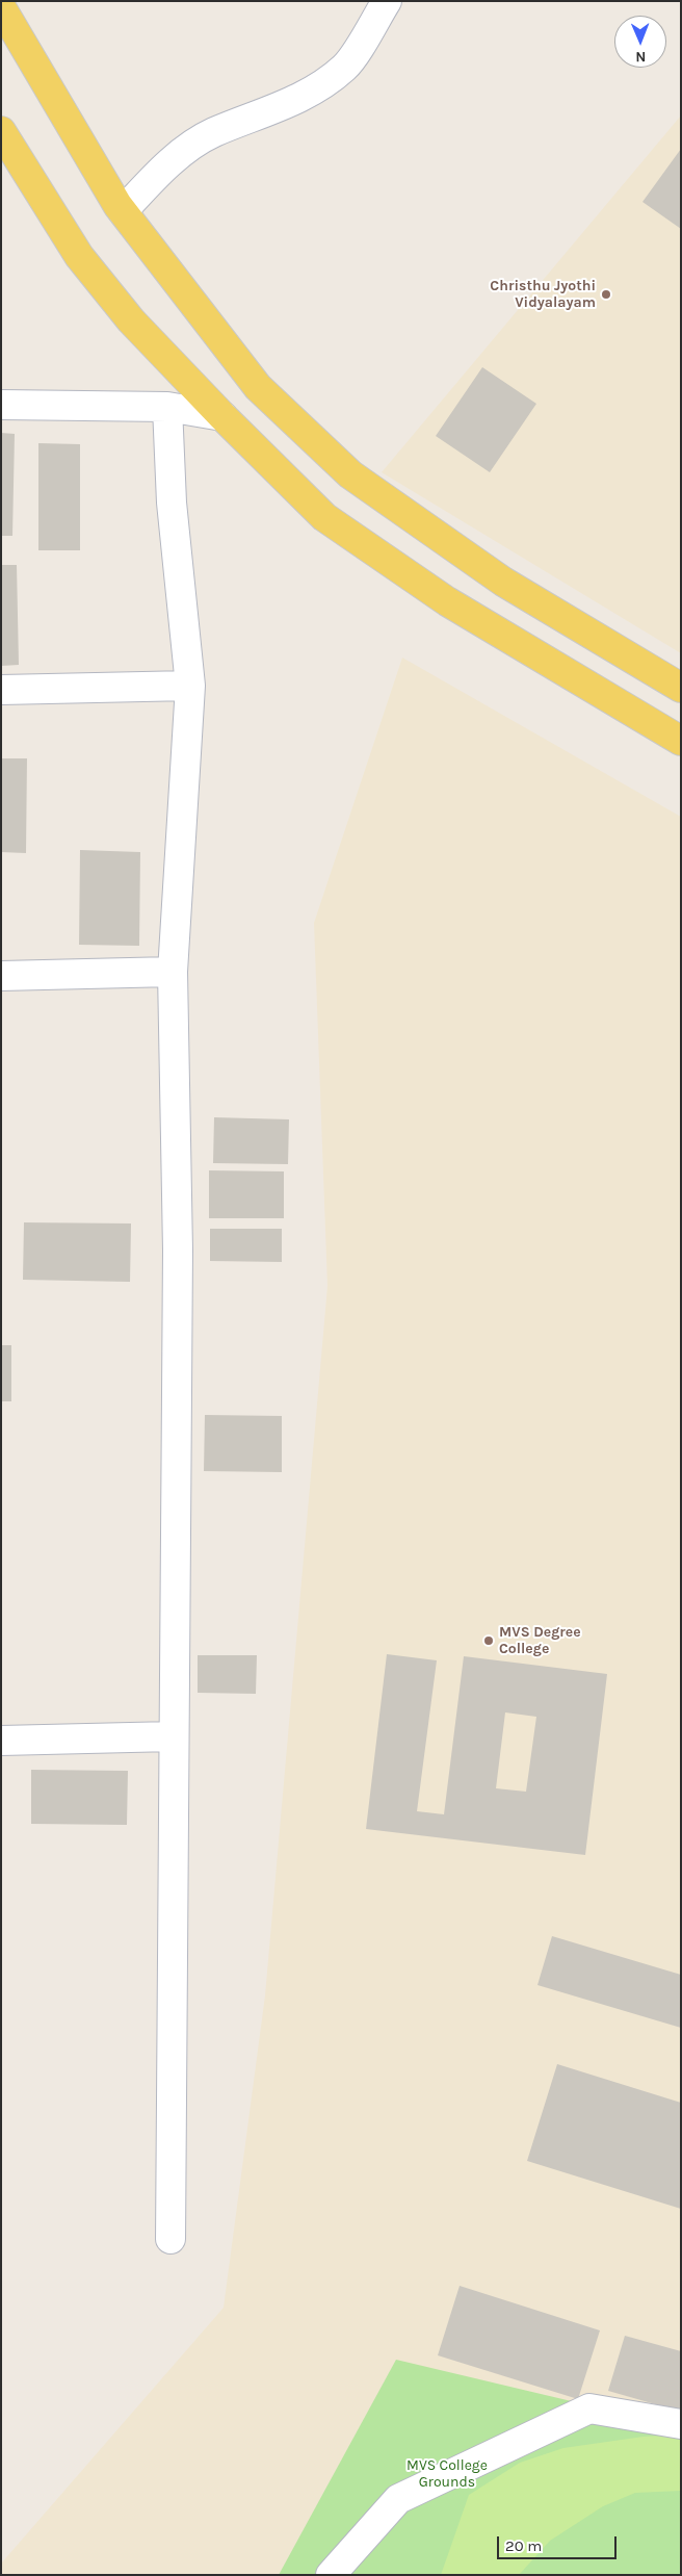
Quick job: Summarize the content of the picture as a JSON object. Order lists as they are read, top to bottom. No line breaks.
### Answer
{"parks":["MVS College Grounds"],"places":["Christhu Jyothi Vidyalayam","MVS Degree College"],"scale_bar":"20 m","north":"bottom"}
